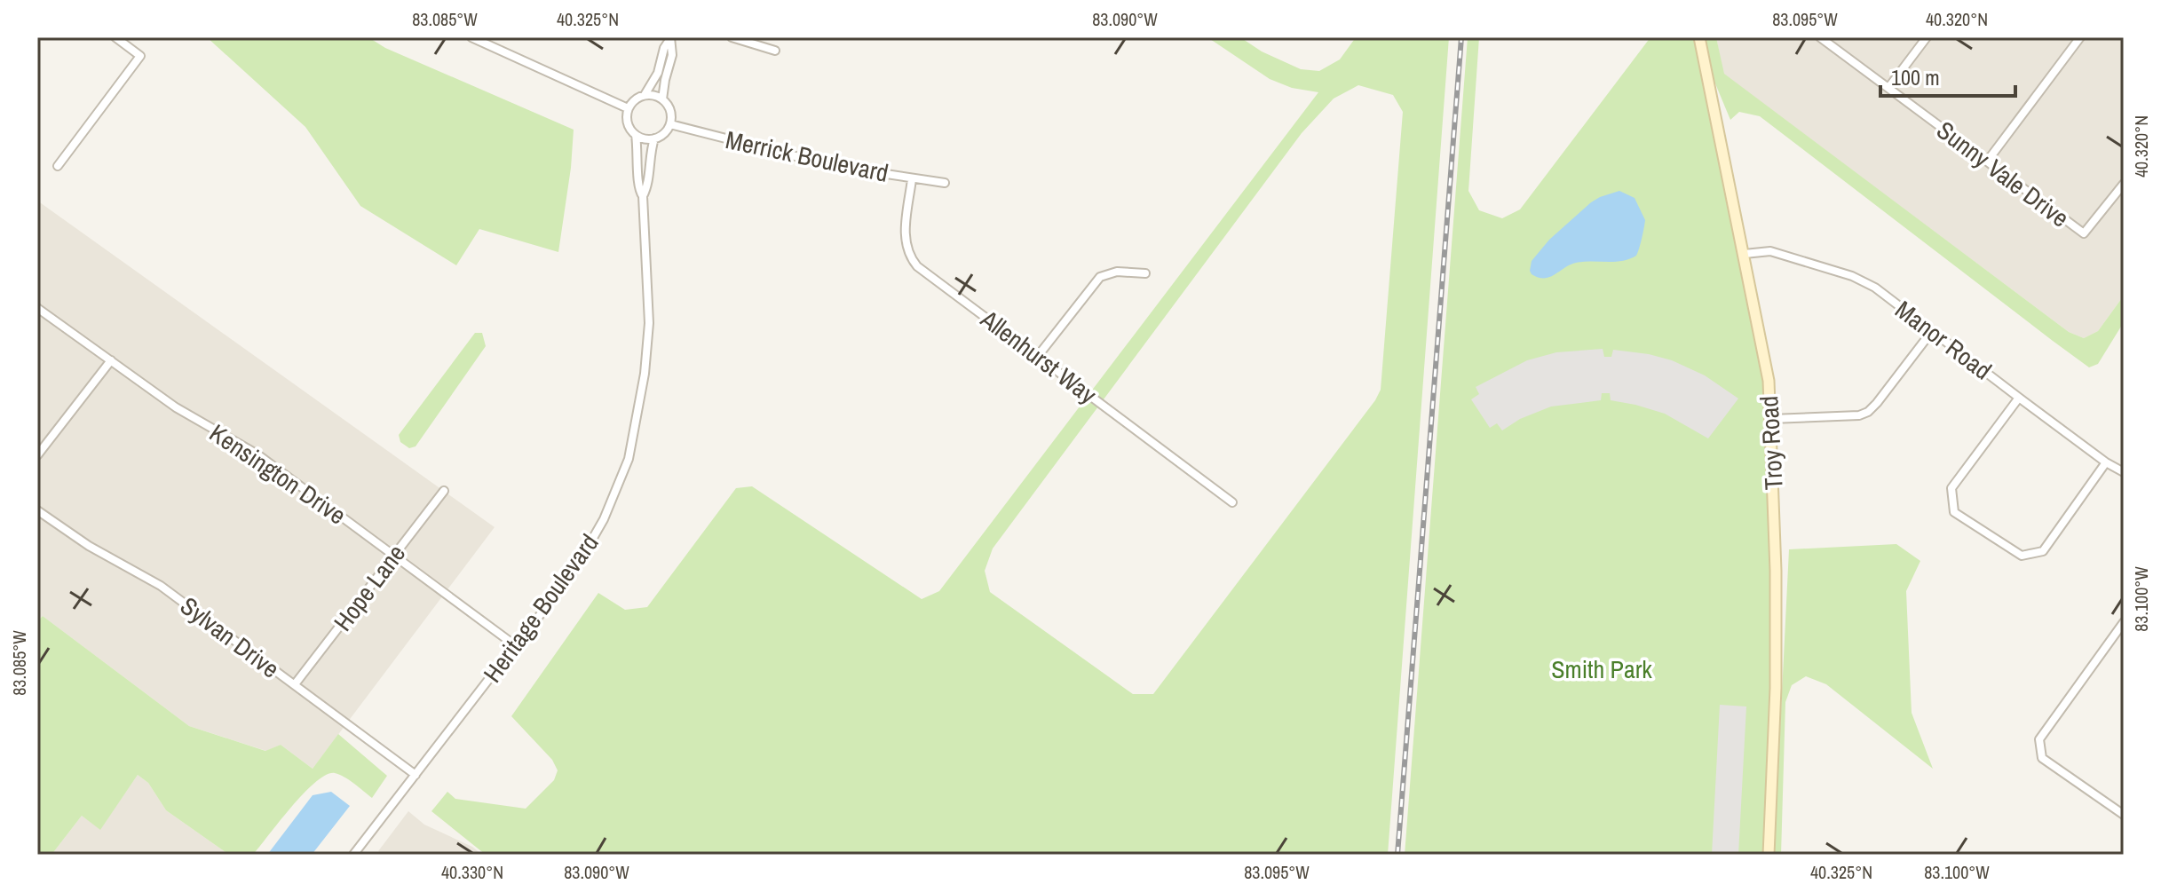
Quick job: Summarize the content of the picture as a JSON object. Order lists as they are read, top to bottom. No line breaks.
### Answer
{"streets":{"street":["Merrick Boulevard","Sunny Vale Drive","Manor Road","Allenhurst Way","Troy Road","Kensington Drive","Hope Lane","Heritage Boulevard","Sylvan Drive"]},"crossings":[["Merrick Boulevard","Allenhurst Way"],["Merrick Boulevard","Heritage Boulevard"],["Manor Road","Troy Road"],["Kensington Drive","Hope Lane"],["Kensington Drive","Heritage Boulevard"],["Hope Lane","Sylvan Drive"],["Heritage Boulevard","Sylvan Drive"]],"parks":["Smith Park"],"scale_bar":"100 m","coordinates":["83.085°W","40.325°N","83.090°W","83.095°W","40.320°N","83.100°W","40.330°N"]}
